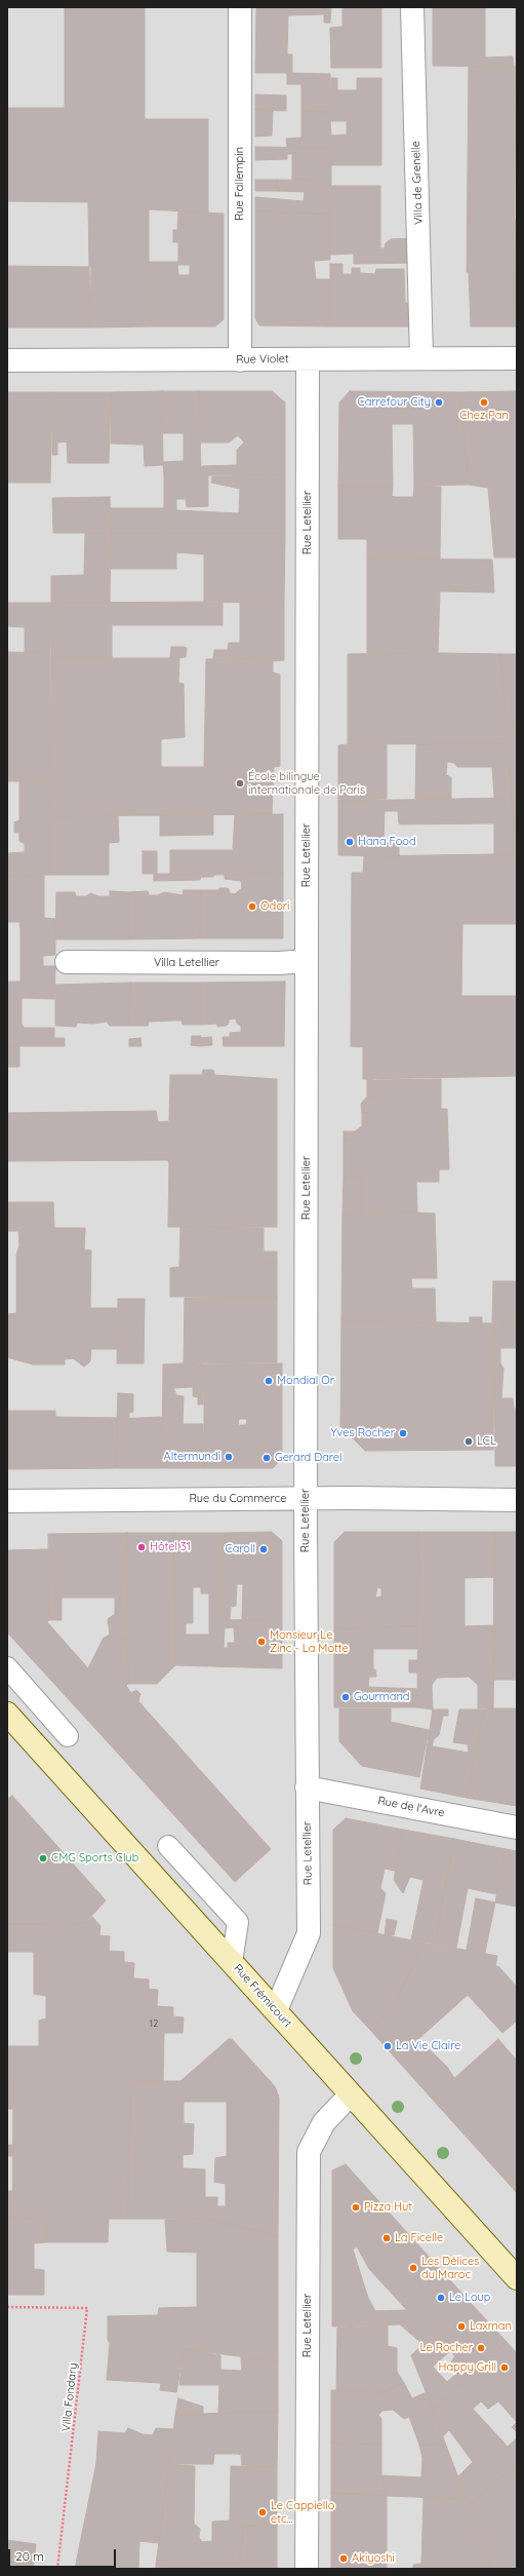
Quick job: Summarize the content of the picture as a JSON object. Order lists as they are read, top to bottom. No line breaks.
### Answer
{"streets":{"main road":["Rue Frémicourt"],"street":["Villa de Grenelle","Rue Fallempin","Rue Violet","Rue Letellier","Villa Letellier","Rue du Commerce","Rue de l'Avre"],"path":["Villa Fondary"]},"crossings":[["Villa de Grenelle","Rue Violet"],["Rue Fallempin","Rue Violet"],["Rue Violet","Rue Letellier"],["Rue Letellier","Villa Letellier"],["Rue Letellier","Rue du Commerce"],["Rue Letellier","Rue de l'Avre"],["Rue Letellier","Rue Frémicourt"]],"places":["Carrefour City","Chez Pan","École bilingue internationale de Paris","Hana Food","Odori","Mondial Or","Yves Rocher","LCL","Altermundi","Gerard Darel","Hôtel 31","Caroll","Monsieur Le Zinc - La Motte","Gourmand","CMG Sports Club","La Vie Claire","Pizza Hut","La Ficelle","Les Délices du Maroc","Le Loup","Laxman","Le Rocher","Happy Grill","Le Cappiello etc...","Akiyoshi"],"house_numbers":["12"],"scale_bar":"20 m"}
